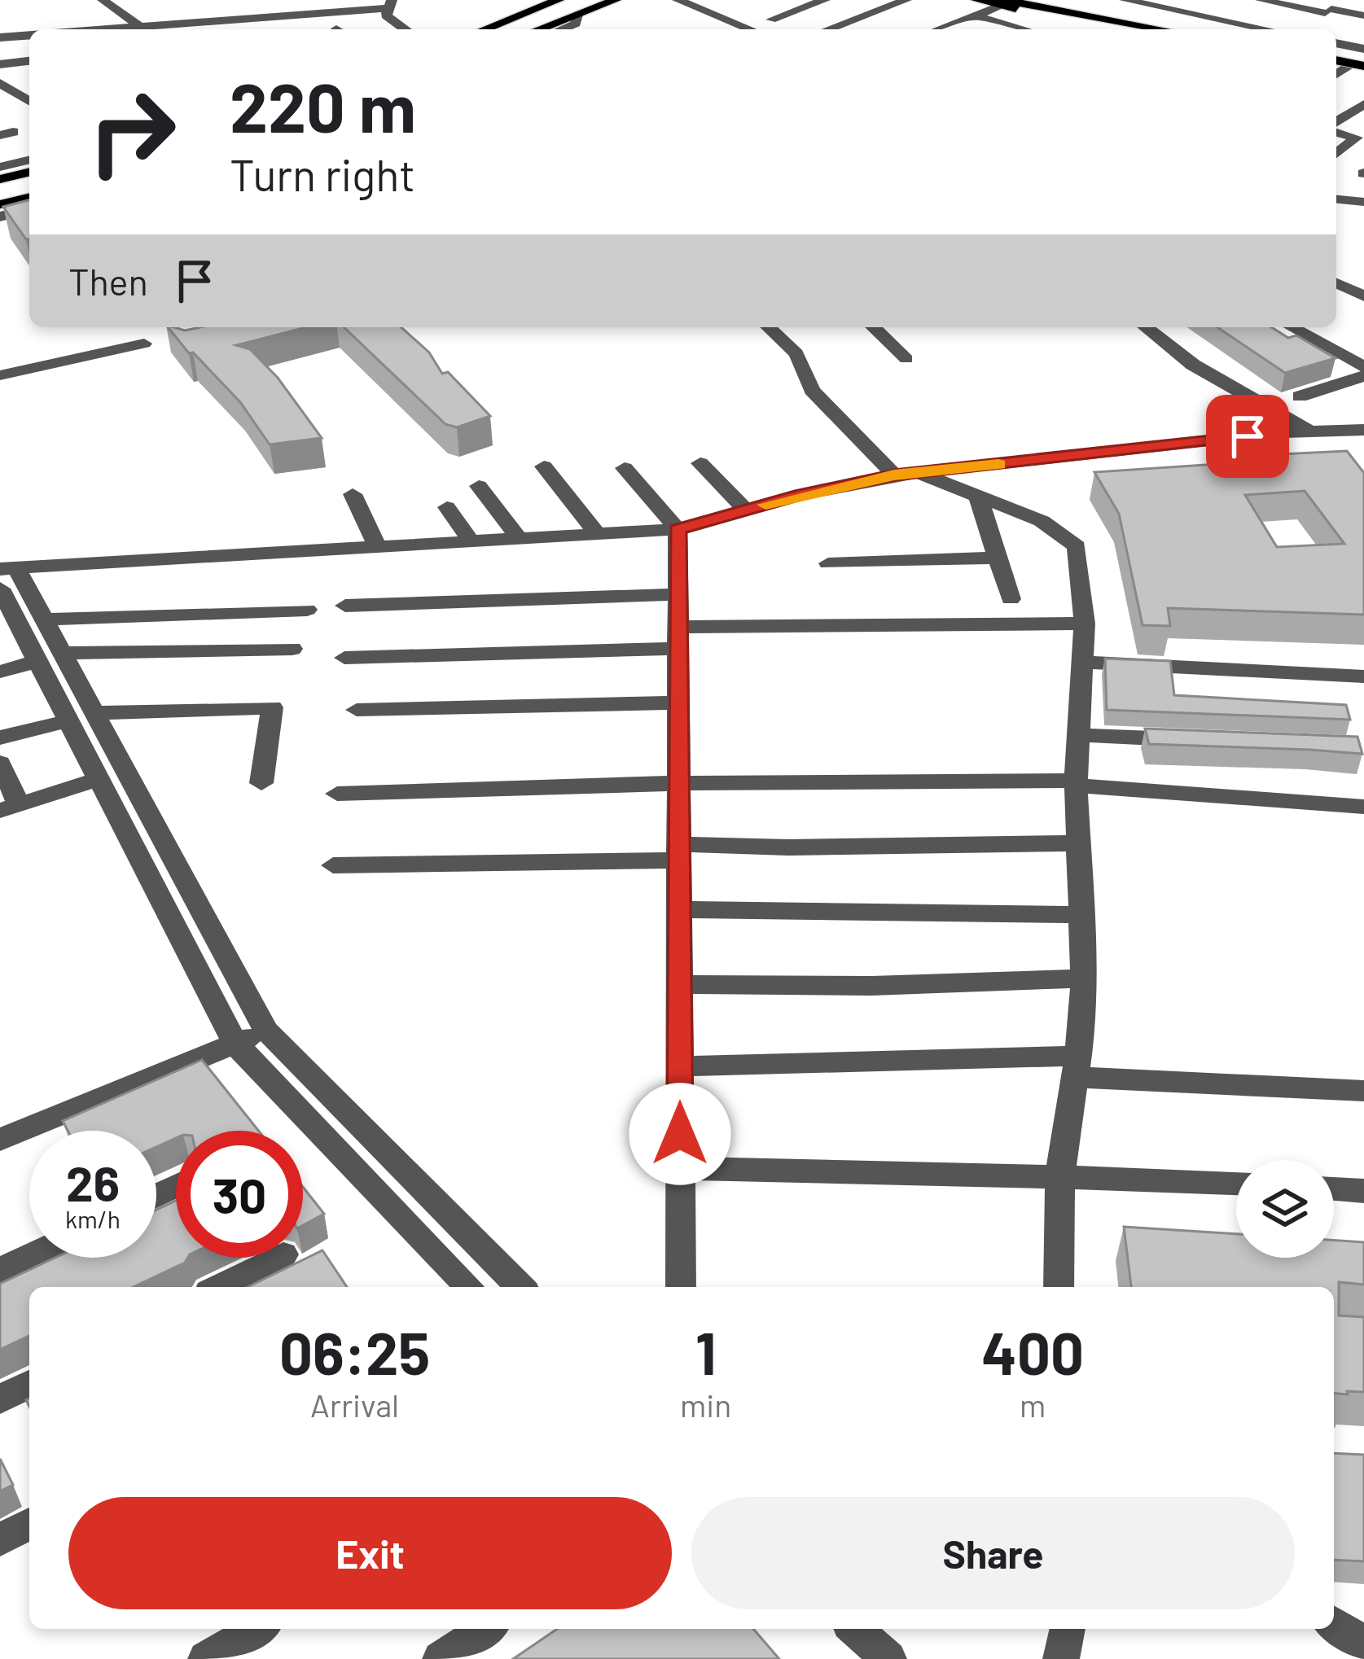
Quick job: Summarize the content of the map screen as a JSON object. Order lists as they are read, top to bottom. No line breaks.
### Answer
{"page":{"turn":["220 m","Turn right"],"then":"Then","speed":"26 km/h","limit":"30","eta":["06:25","Arrival","1","min","400","m"],"buttons":["Exit","Share"]}}
